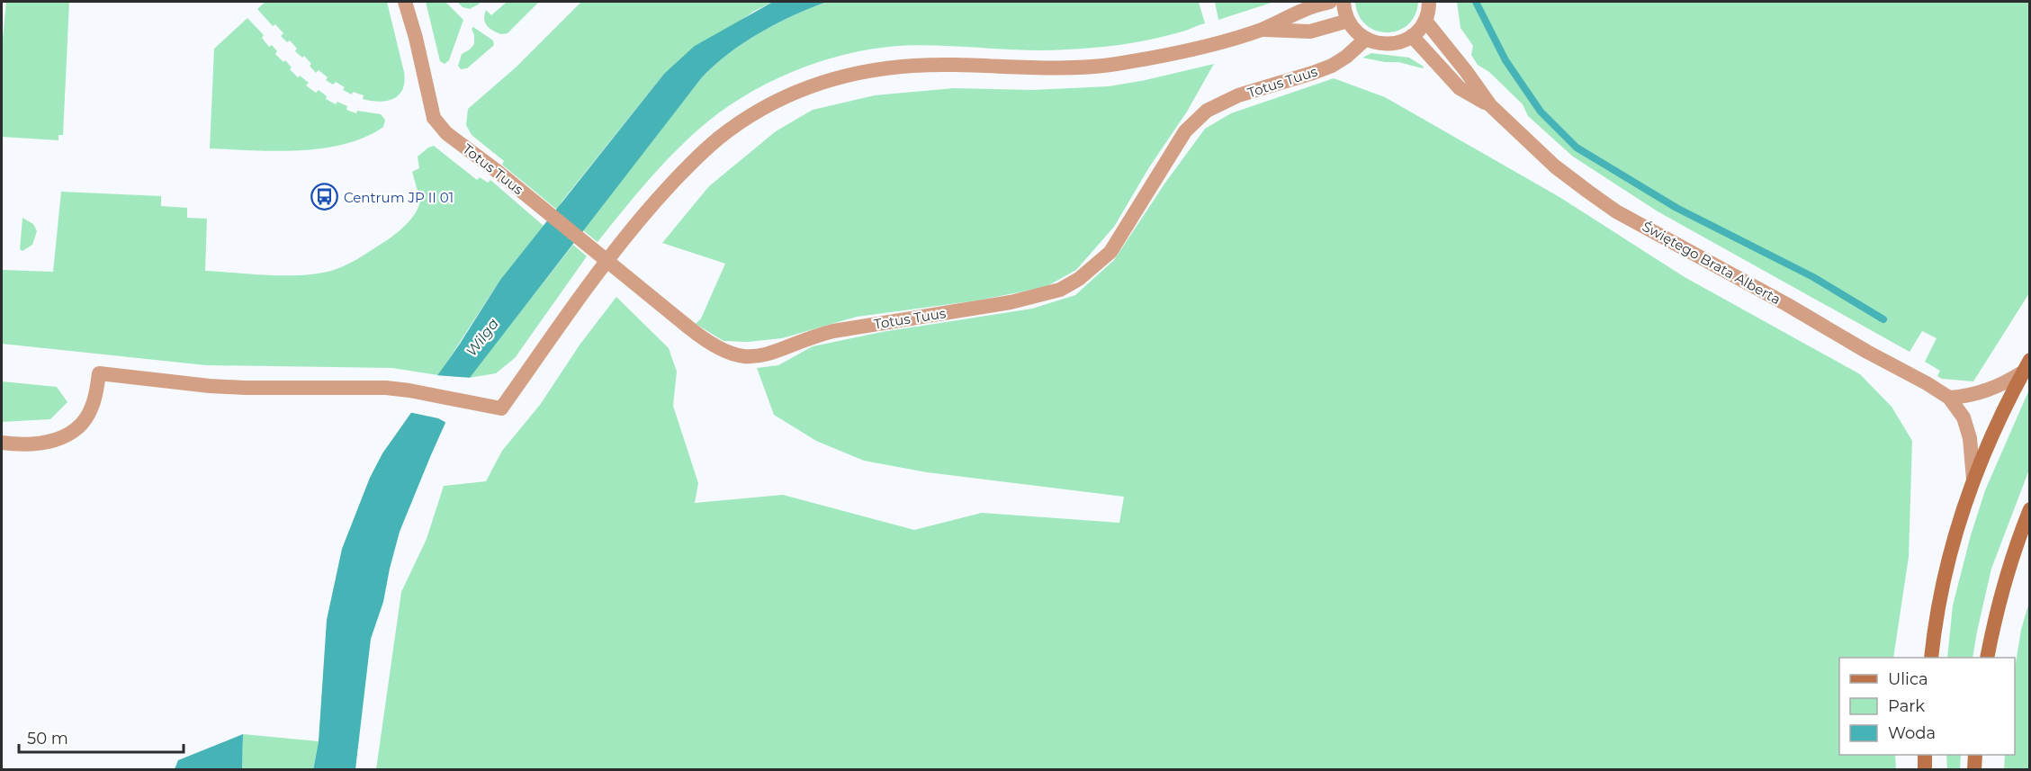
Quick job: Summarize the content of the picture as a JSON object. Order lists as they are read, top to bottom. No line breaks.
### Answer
{"streets":{"street":["Totus Tuus","Świętego Brata Alberta"]},"water":["Wilga"],"places":{"bus stop":["Centrum JP II 01"]},"legend":["Ulica","Park","Woda"],"scale_bar":"50 m"}
